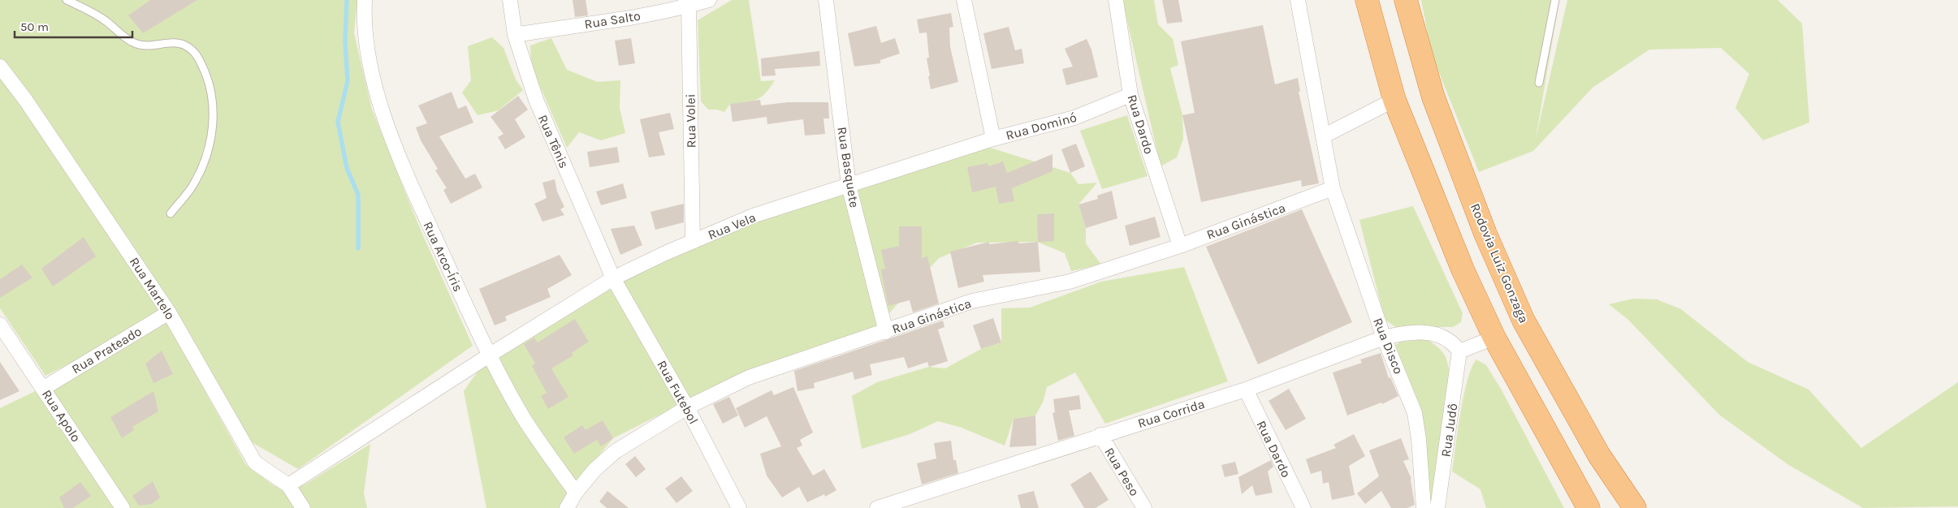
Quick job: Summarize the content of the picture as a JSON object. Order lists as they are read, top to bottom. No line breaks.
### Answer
{"streets":{"highway":["Rodovia Luiz Gonzaga"],"street":["Rua Salto","Rua Volei","Rua Dardo","Rua Dominó","Rua Tênis","Rua Basquete","Rua Ginástica","Rua Vela","Rua Arco-Íris","Rua Martelo","Rua Disco","Rua Prateado","Rua Futebol","Rua Corrida","Rua Apolo","Rua Judô","Rua Peso"]},"crossings":[["Rua Salto","Rua Volei"],["Rua Salto","Rua Tênis"],["Rua Volei","Rua Vela"],["Rua Dardo","Rua Dominó"],["Rua Dardo","Rua Ginástica"],["Rua Dardo","Rua Corrida"],["Rua Dominó","Rua Vela"],["Rua Tênis","Rua Vela"],["Rua Tênis","Rua Futebol"],["Rua Basquete","Rua Ginástica"],["Rua Basquete","Rua Vela"],["Rua Ginástica","Rua Arco-Íris"],["Rua Ginástica","Rua Disco"],["Rua Ginástica","Rua Futebol"],["Rua Vela","Rua Arco-Íris"],["Rua Vela","Rua Martelo"],["Rua Vela","Rua Futebol"],["Rua Martelo","Rua Prateado"],["Rua Disco","Rua Corrida"],["Rua Prateado","Rua Apolo"],["Rua Corrida","Rua Judô"],["Rua Corrida","Rua Peso"]],"scale_bar":"50 m"}
